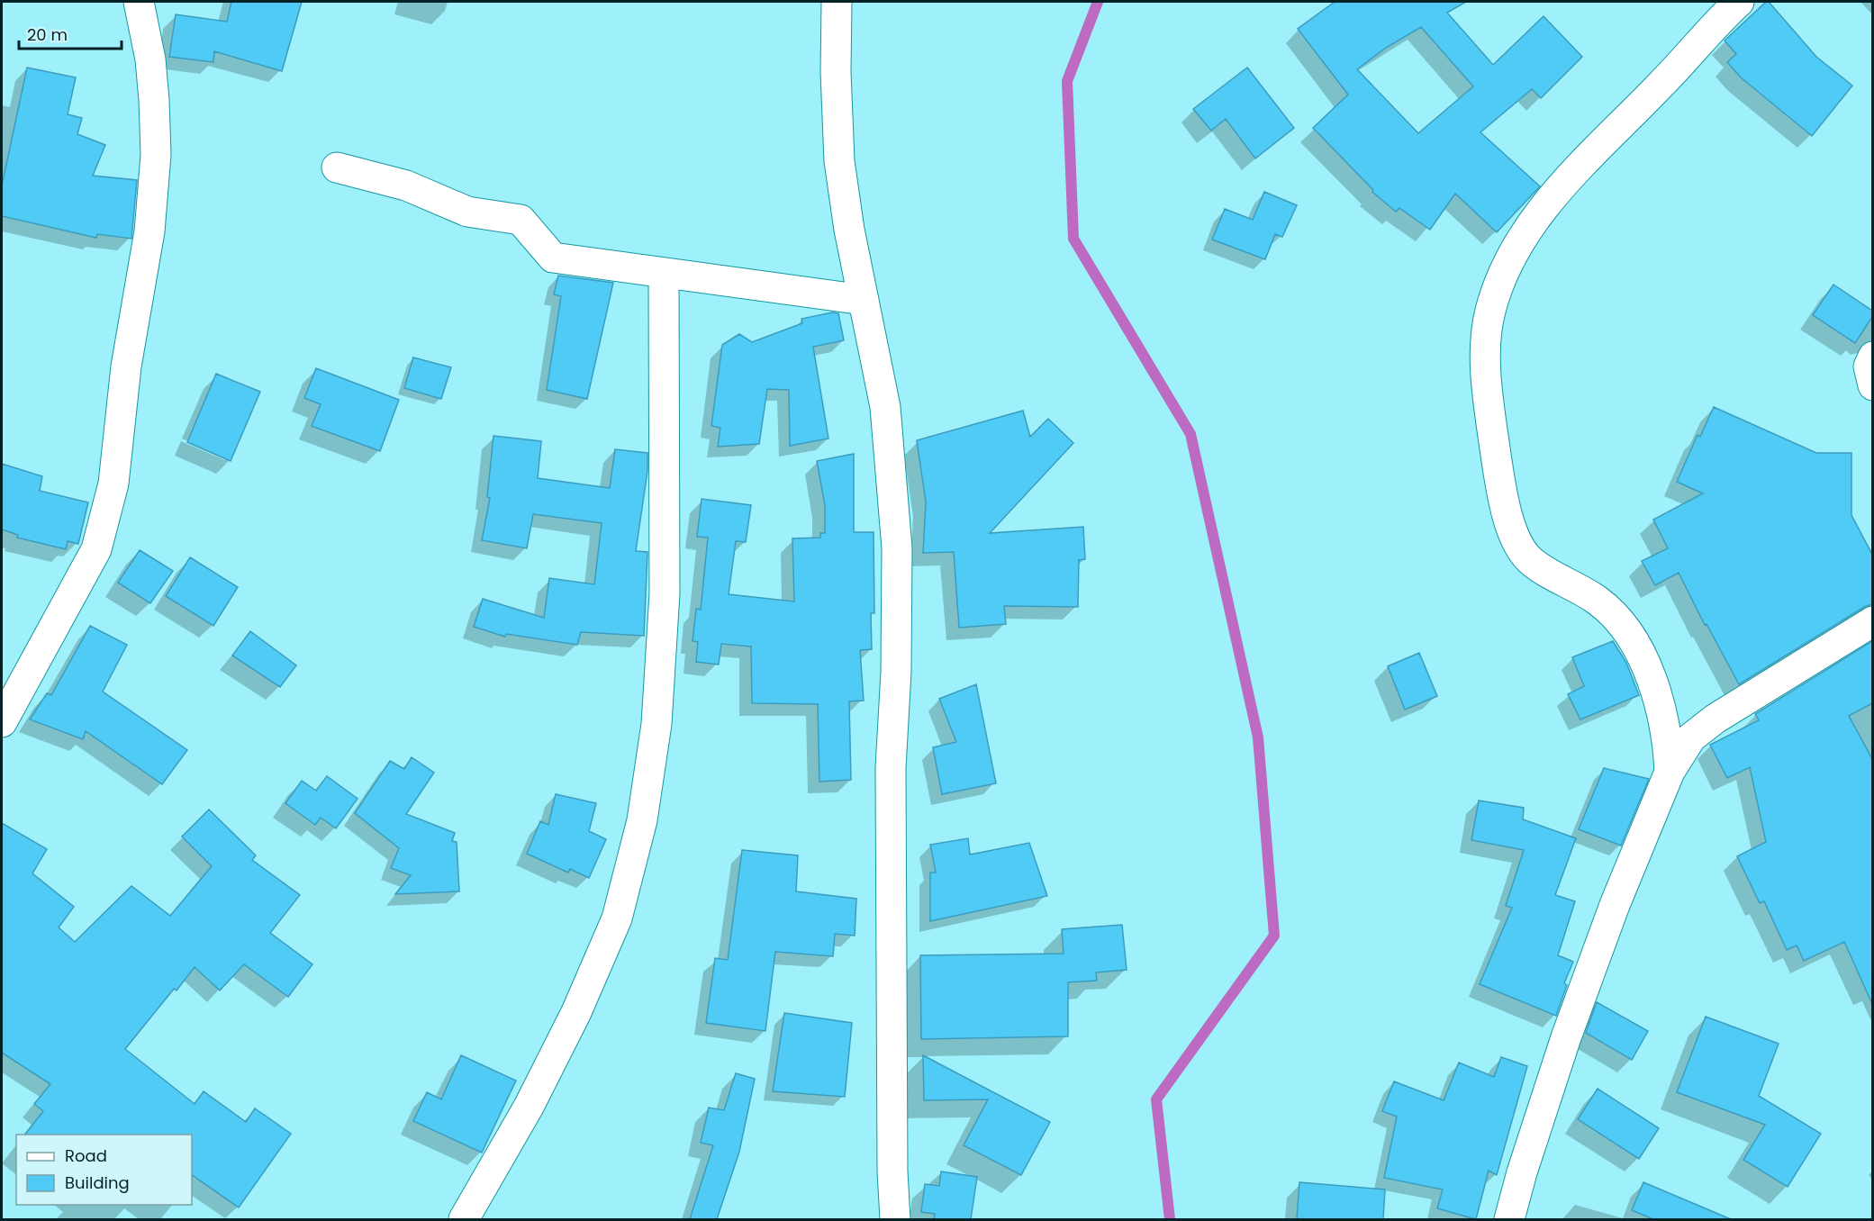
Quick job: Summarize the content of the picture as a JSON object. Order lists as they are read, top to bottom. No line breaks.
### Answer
{"legend":["Road","Building"],"scale_bar":"20 m"}
